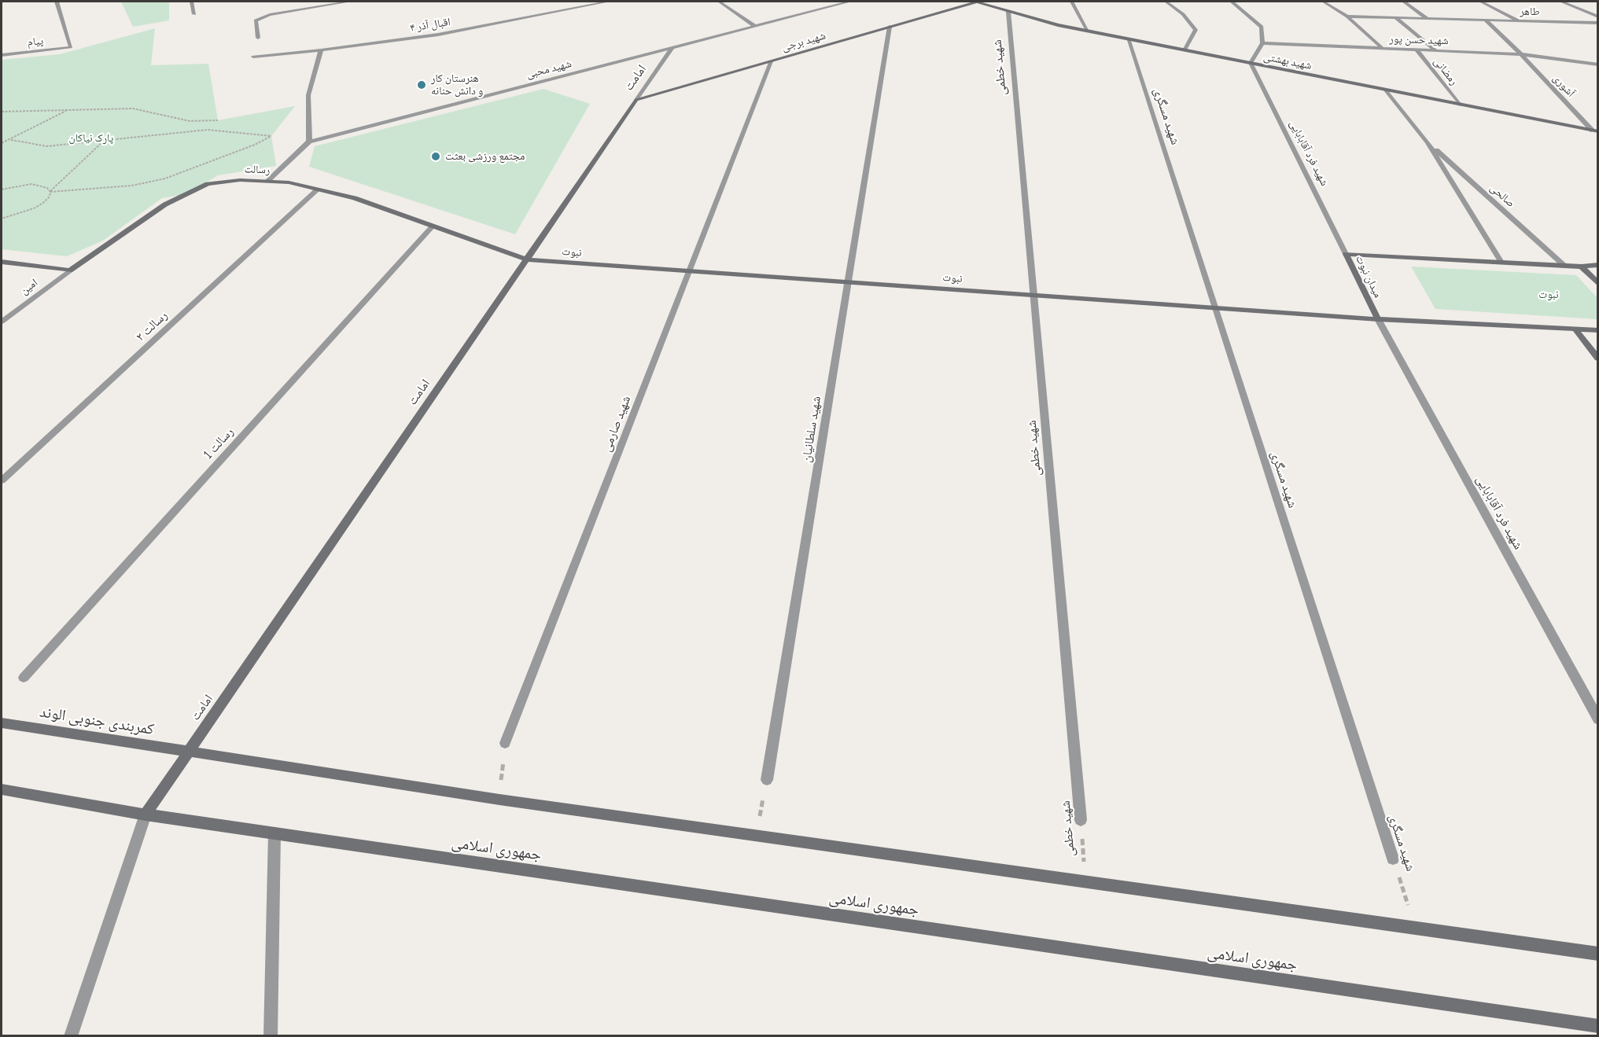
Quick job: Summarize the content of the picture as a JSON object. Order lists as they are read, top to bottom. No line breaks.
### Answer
{"streets":{"street":["طاهر","اقبال آذر ۴","شهید حسن پور","پیام","شهید برجی","شهید بهشتی","شهید خطمی","شهید محبی","رمضانی","امامت","آشوری","شهید مسگری","شهید فرد آقابابایی","رسالت","صالحی","نبوت","میدان نبوت","امین","رسالت ۲","شهید صارمی","شهید سلطانیان","رسالت 1","کمربندی جنوبی الوند","جمهوری اسلامی"]},"crossings":[["طاهر","آشوری"],["شهید حسن پور","رمضانی"],["شهید حسن پور","آشوری"],["شهید برجی","شهید بهشتی"],["شهید برجی","امامت"],["شهید برجی","شهید صارمی"],["شهید برجی","شهید سلطانیان"],["شهید بهشتی","شهید خطمی"],["شهید بهشتی","رمضانی"],["شهید بهشتی","آشوری"],["شهید بهشتی","شهید مسگری"],["شهید بهشتی","شهید فرد آقابابایی"],["شهید بهشتی","صالحی"],["شهید خطمی","نبوت"],["شهید محبی","امامت"],["شهید محبی","رسالت"],["امامت","رسالت"],["امامت","نبوت"],["امامت","کمربندی جنوبی الوند"],["امامت","جمهوری اسلامی"],["شهید مسگری","نبوت"],["شهید فرد آقابابایی","نبوت"],["شهید فرد آقابابایی","میدان نبوت"],["رسالت","نبوت"],["رسالت","امین"],["رسالت","رسالت ۲"],["رسالت","رسالت 1"],["صالحی","میدان نبوت"],["نبوت","میدان نبوت"],["نبوت","شهید صارمی"],["نبوت","شهید سلطانیان"]],"parks":["پارک نیاکان","نبوت"],"places":["هنرستان کار و دانش حنانه","مجتمع ورزشی بعثت"]}
